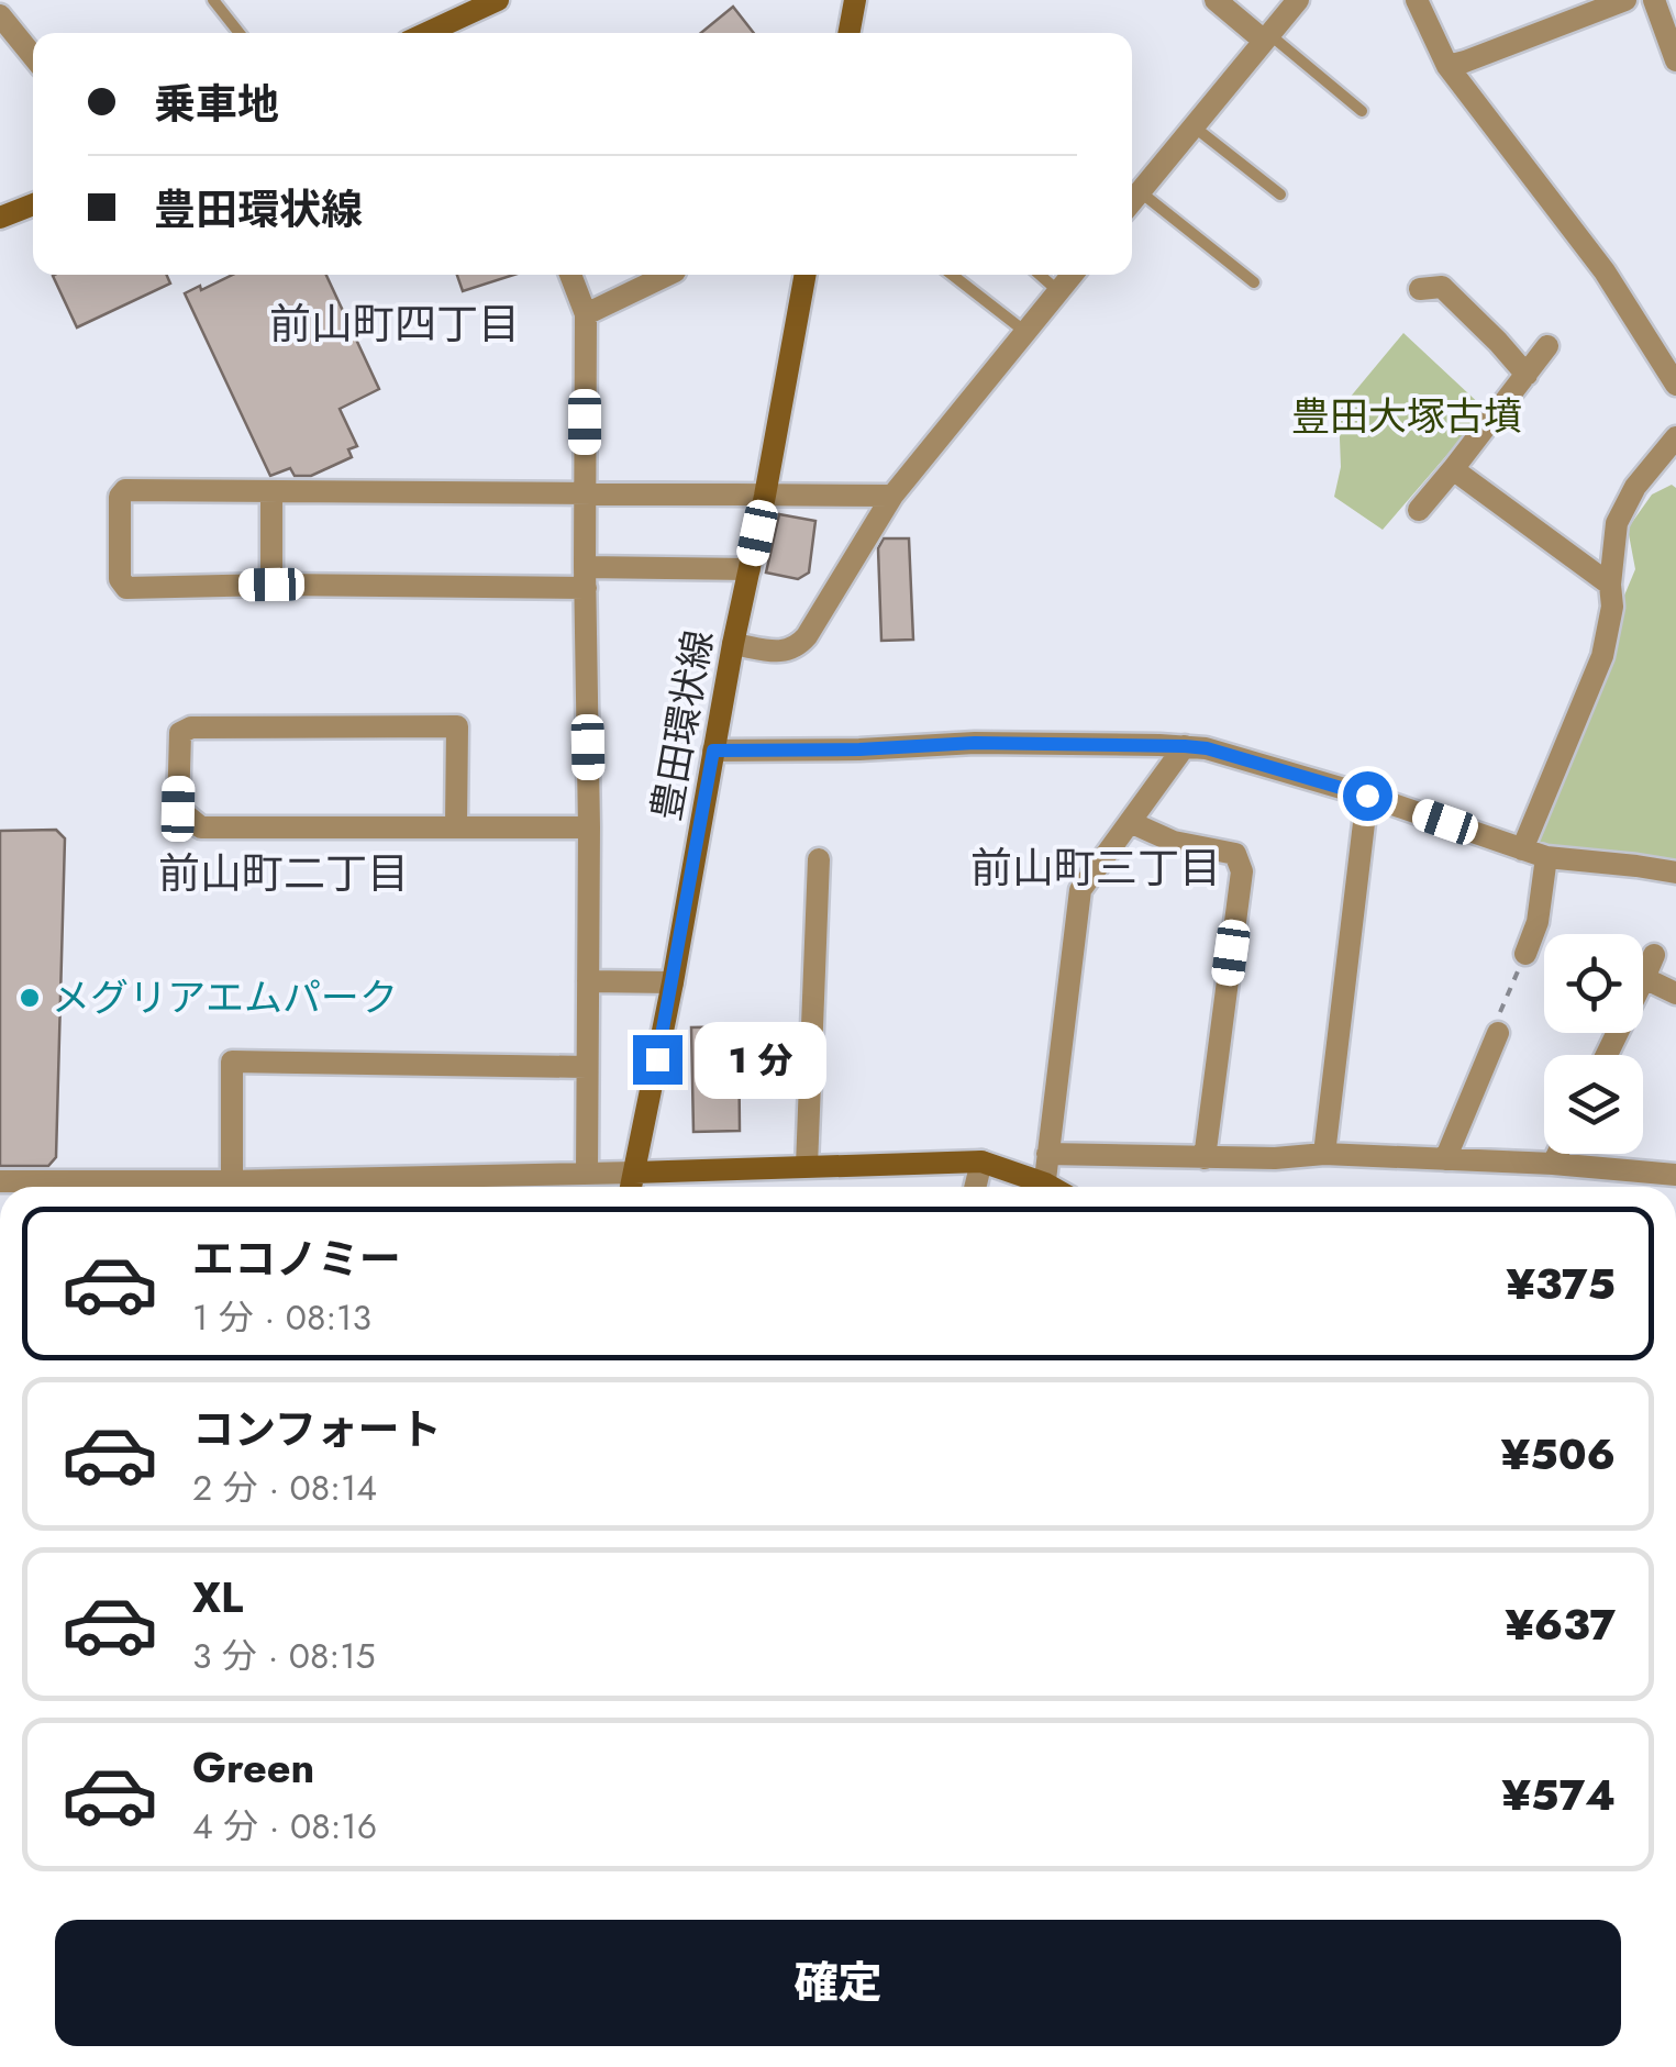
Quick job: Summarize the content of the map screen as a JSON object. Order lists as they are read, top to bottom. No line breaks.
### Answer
{"streets":{"main road":["豊田環状線"]},"districts":["前山町四丁目","前山町三丁目","前山町二丁目"],"parks":["豊田大塚古墳"],"places":["メグリアエムパーク"],"page":{"banner":["乗車地","豊田環状線"],"bubble":"1 分","list":[{"name":"エコノミー","note":"1 分 · 08:13","value":"¥375"},{"name":"コンフォート","note":"2 分 · 08:14","value":"¥506"},{"name":"XL","note":"3 分 · 08:15","value":"¥637"},{"name":"Green","note":"4 分 · 08:16","value":"¥574"}],"buttons":"確定"}}
